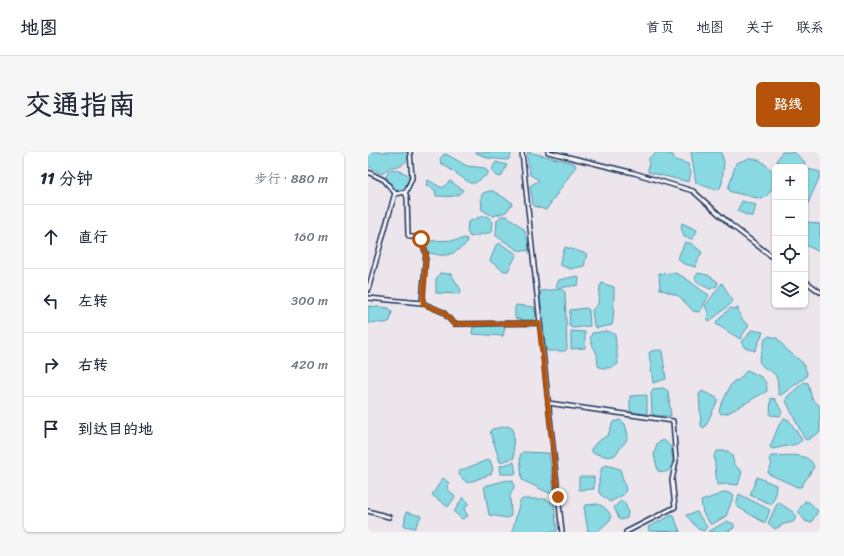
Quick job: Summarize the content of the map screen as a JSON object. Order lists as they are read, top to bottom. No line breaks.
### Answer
{"page":{"header":"地图","nav":["首页","地图","关于","联系"],"title":"交通指南","buttons":"路线","heading":["11 分钟","步行 · 880 m"],"map_buttons":["+","−"],"list":[["直行","160 m"],["左转","300 m"],["右转","420 m"],"到达目的地"]}}
